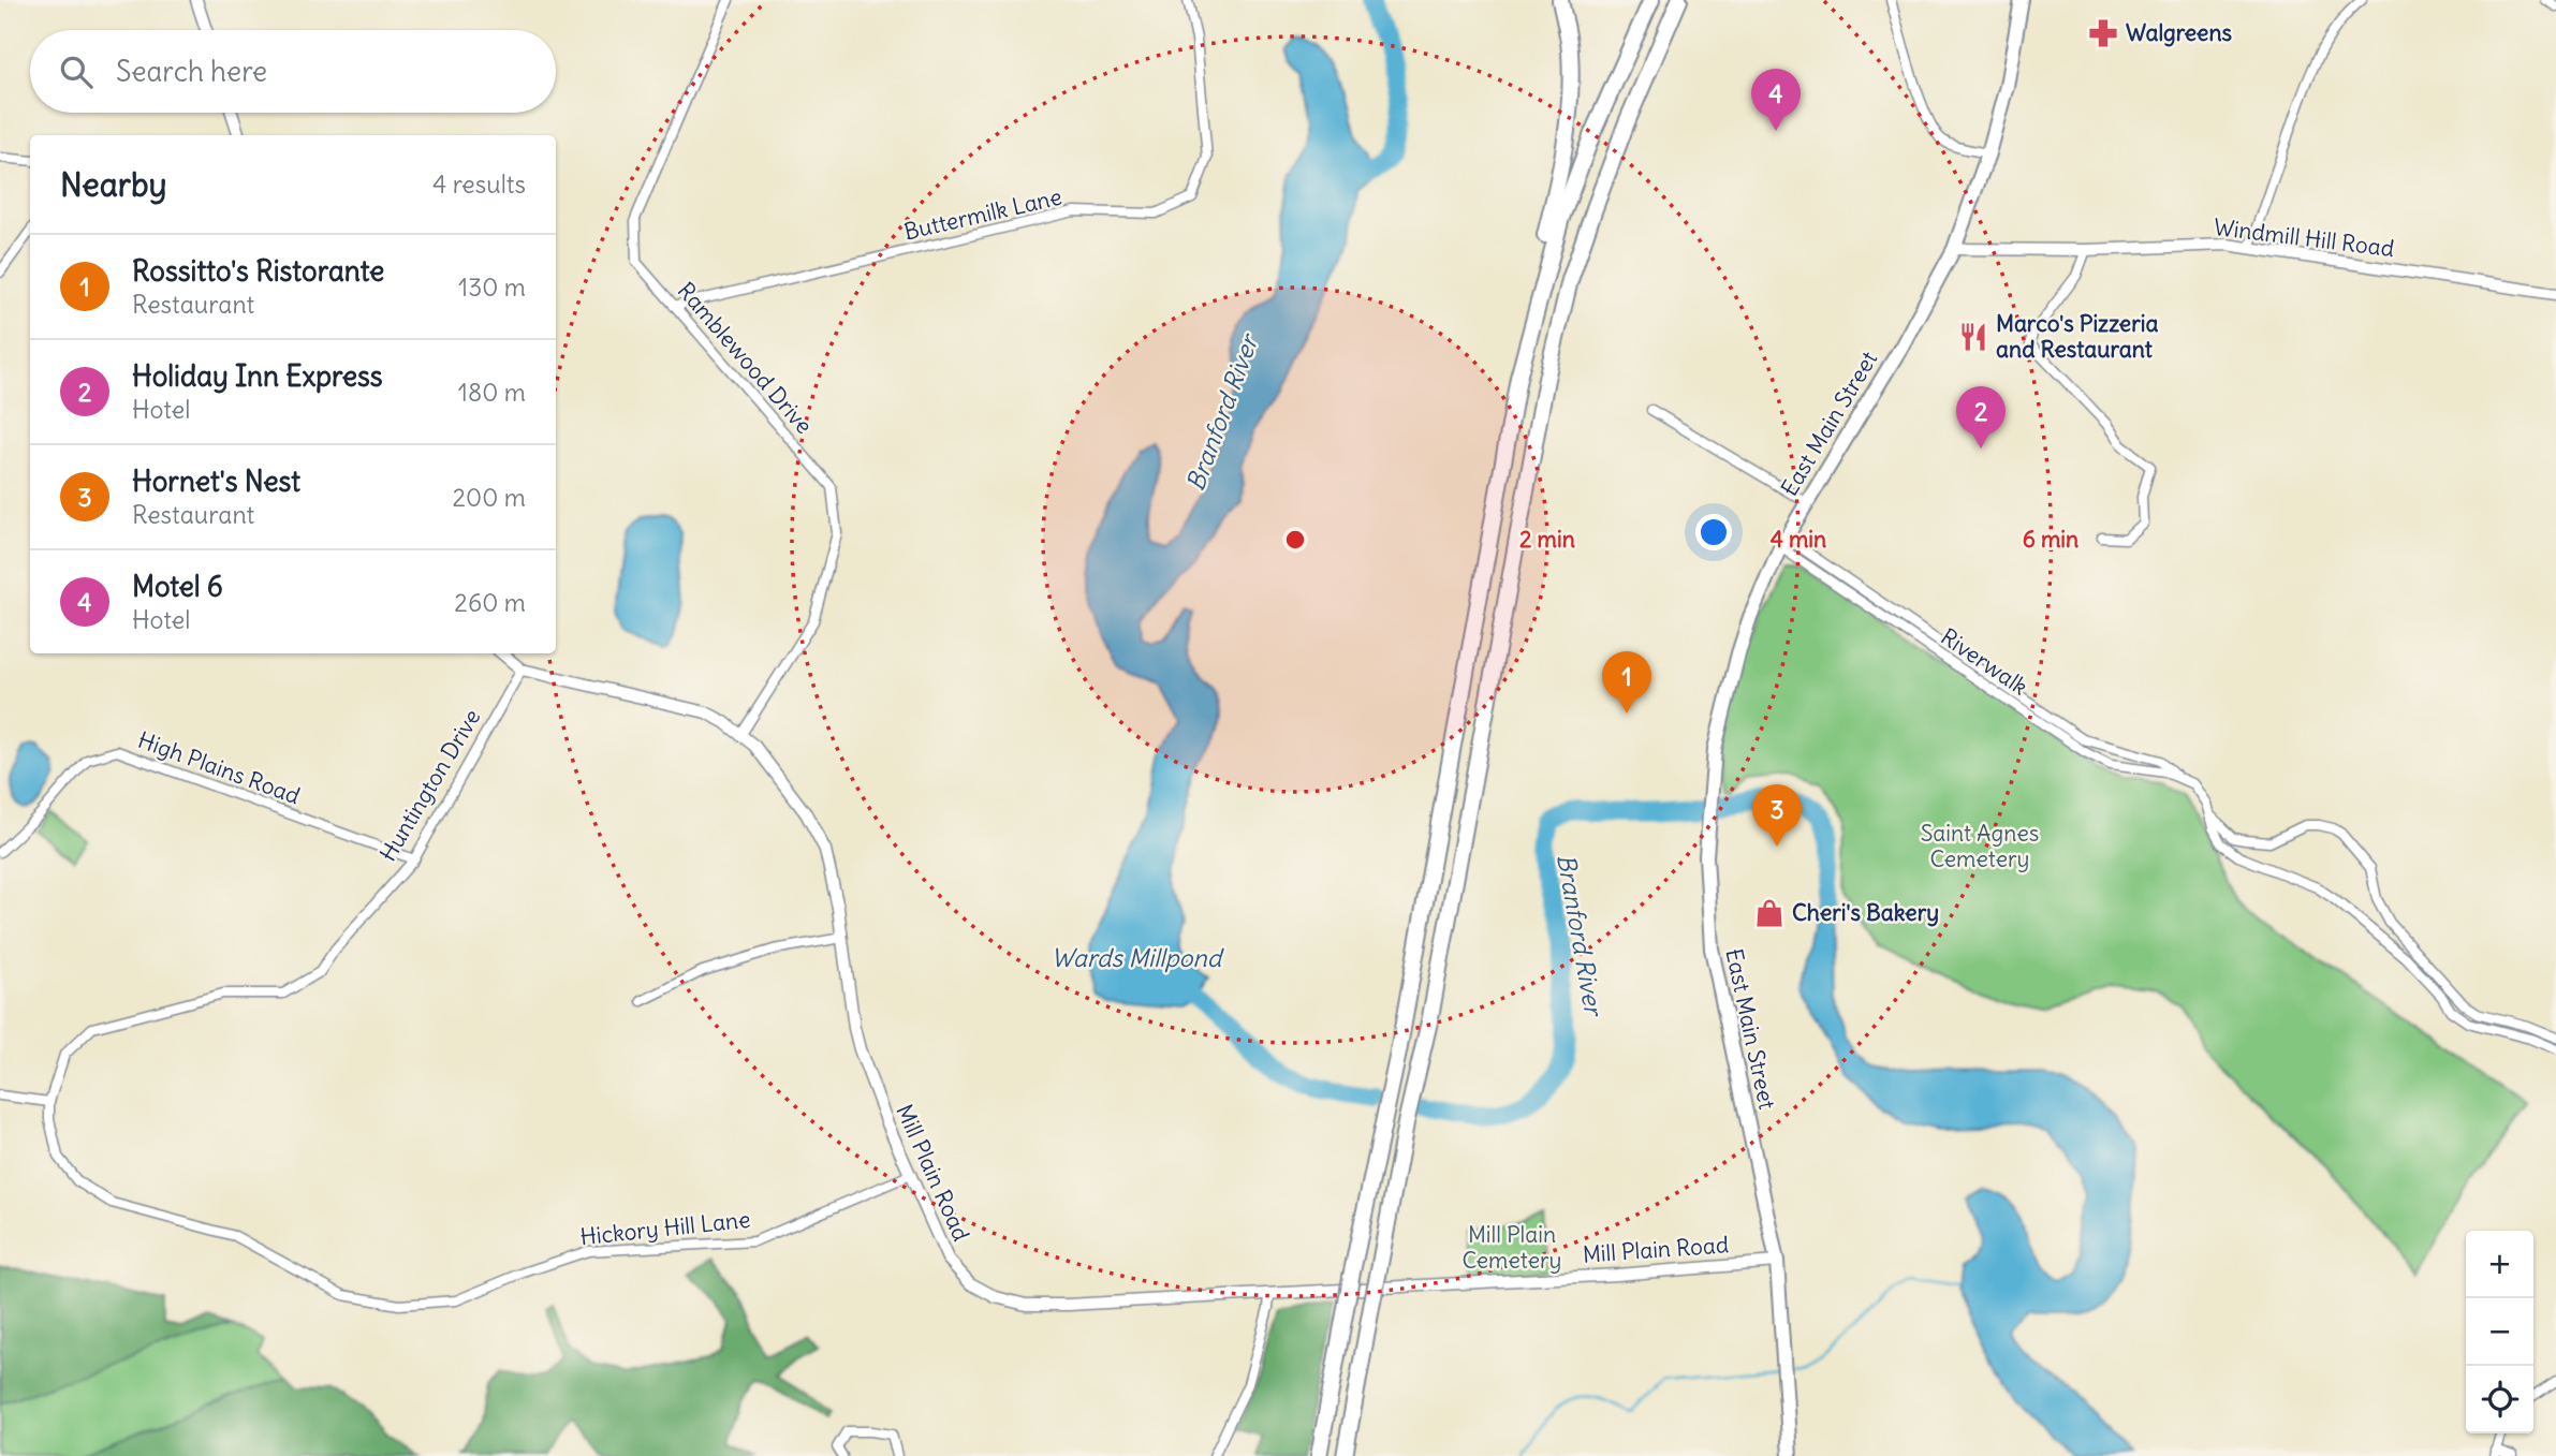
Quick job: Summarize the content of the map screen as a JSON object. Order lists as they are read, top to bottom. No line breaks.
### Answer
{"streets":{"main road":["East Main Street"],"street":["Buttermilk Lane","Windmill Hill Road","Ramblewood Drive","Riverwalk","High Plains Road","Huntington Drive","Mill Plain Road","Hickory Hill Lane"]},"crossings":[["Buttermilk Lane","Ramblewood Drive"],["Windmill Hill Road","East Main Street"],["Ramblewood Drive","Mill Plain Road"],["East Main Street","Riverwalk"],["East Main Street","Mill Plain Road"],["High Plains Road","Huntington Drive"],["Huntington Drive","Mill Plain Road"],["Huntington Drive","Hickory Hill Lane"],["Mill Plain Road","Hickory Hill Lane"]],"water":["Branford River","Wards Millpond"],"parks":["Saint Agnes Cemetery","Mill Plain Cemetery"],"places":{"pharmacy":["Walgreens"],"restaurant":["Marco's Pizzeria and Restaurant"],"shop":["Cheri's Bakery"]},"page":{"search":"Search here","pins":["4","2","1","3"],"heading":["Nearby","4 results"],"list":[{"mark":"1","name":"Rossitto's Ristorante","note":"Restaurant","value":"130 m"},{"mark":"2","name":"Holiday Inn Express","note":"Hotel","value":"180 m"},{"mark":"3","name":"Hornet's Nest","note":"Restaurant","value":"200 m"},{"mark":"4","name":"Motel 6","note":"Hotel","value":"260 m"}],"map_buttons":["+","−"]},"rings":["2 min","4 min","6 min"]}
